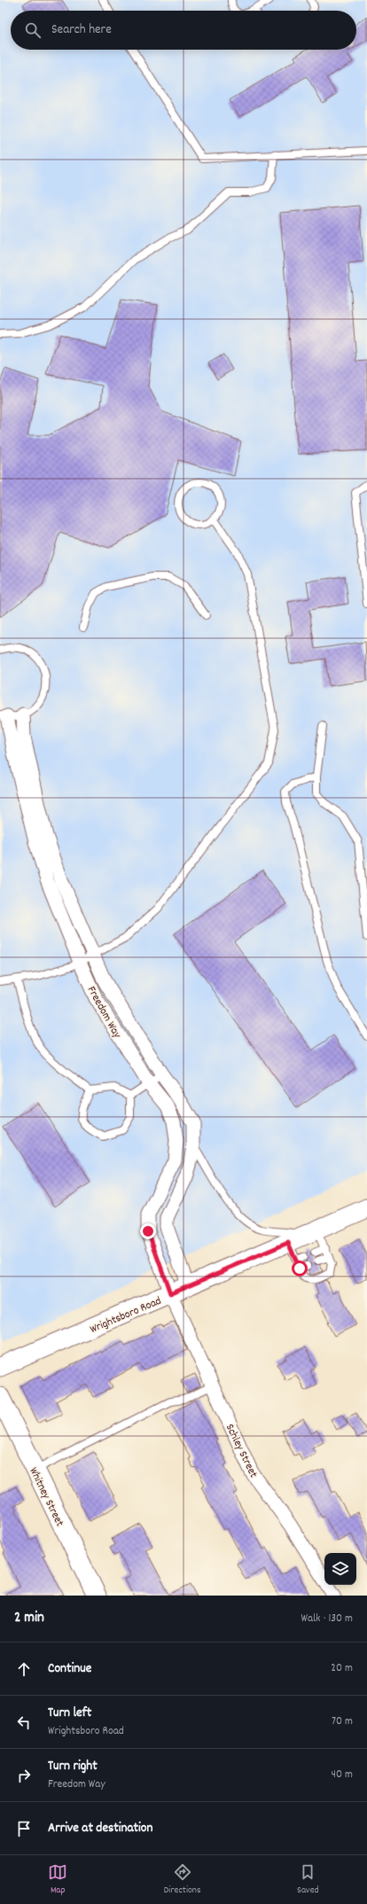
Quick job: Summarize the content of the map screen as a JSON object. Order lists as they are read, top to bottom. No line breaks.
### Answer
{"streets":{"main road":["Wrightsboro Road","Whitney Street"],"street":["Freedom Way","Schley Street"]},"crossings":[["Freedom Way","Wrightsboro Road"],["Freedom Way","Schley Street"],["Wrightsboro Road","Schley Street"]],"page":{"search":"Search here","heading":["2 min","Walk · 130 m"],"list":[["Continue","20 m"],["Turn left","Wrightsboro Road","70 m"],["Turn right","Freedom Way","40 m"],"Arrive at destination"],"nav":["Map","Directions","Saved"]}}
